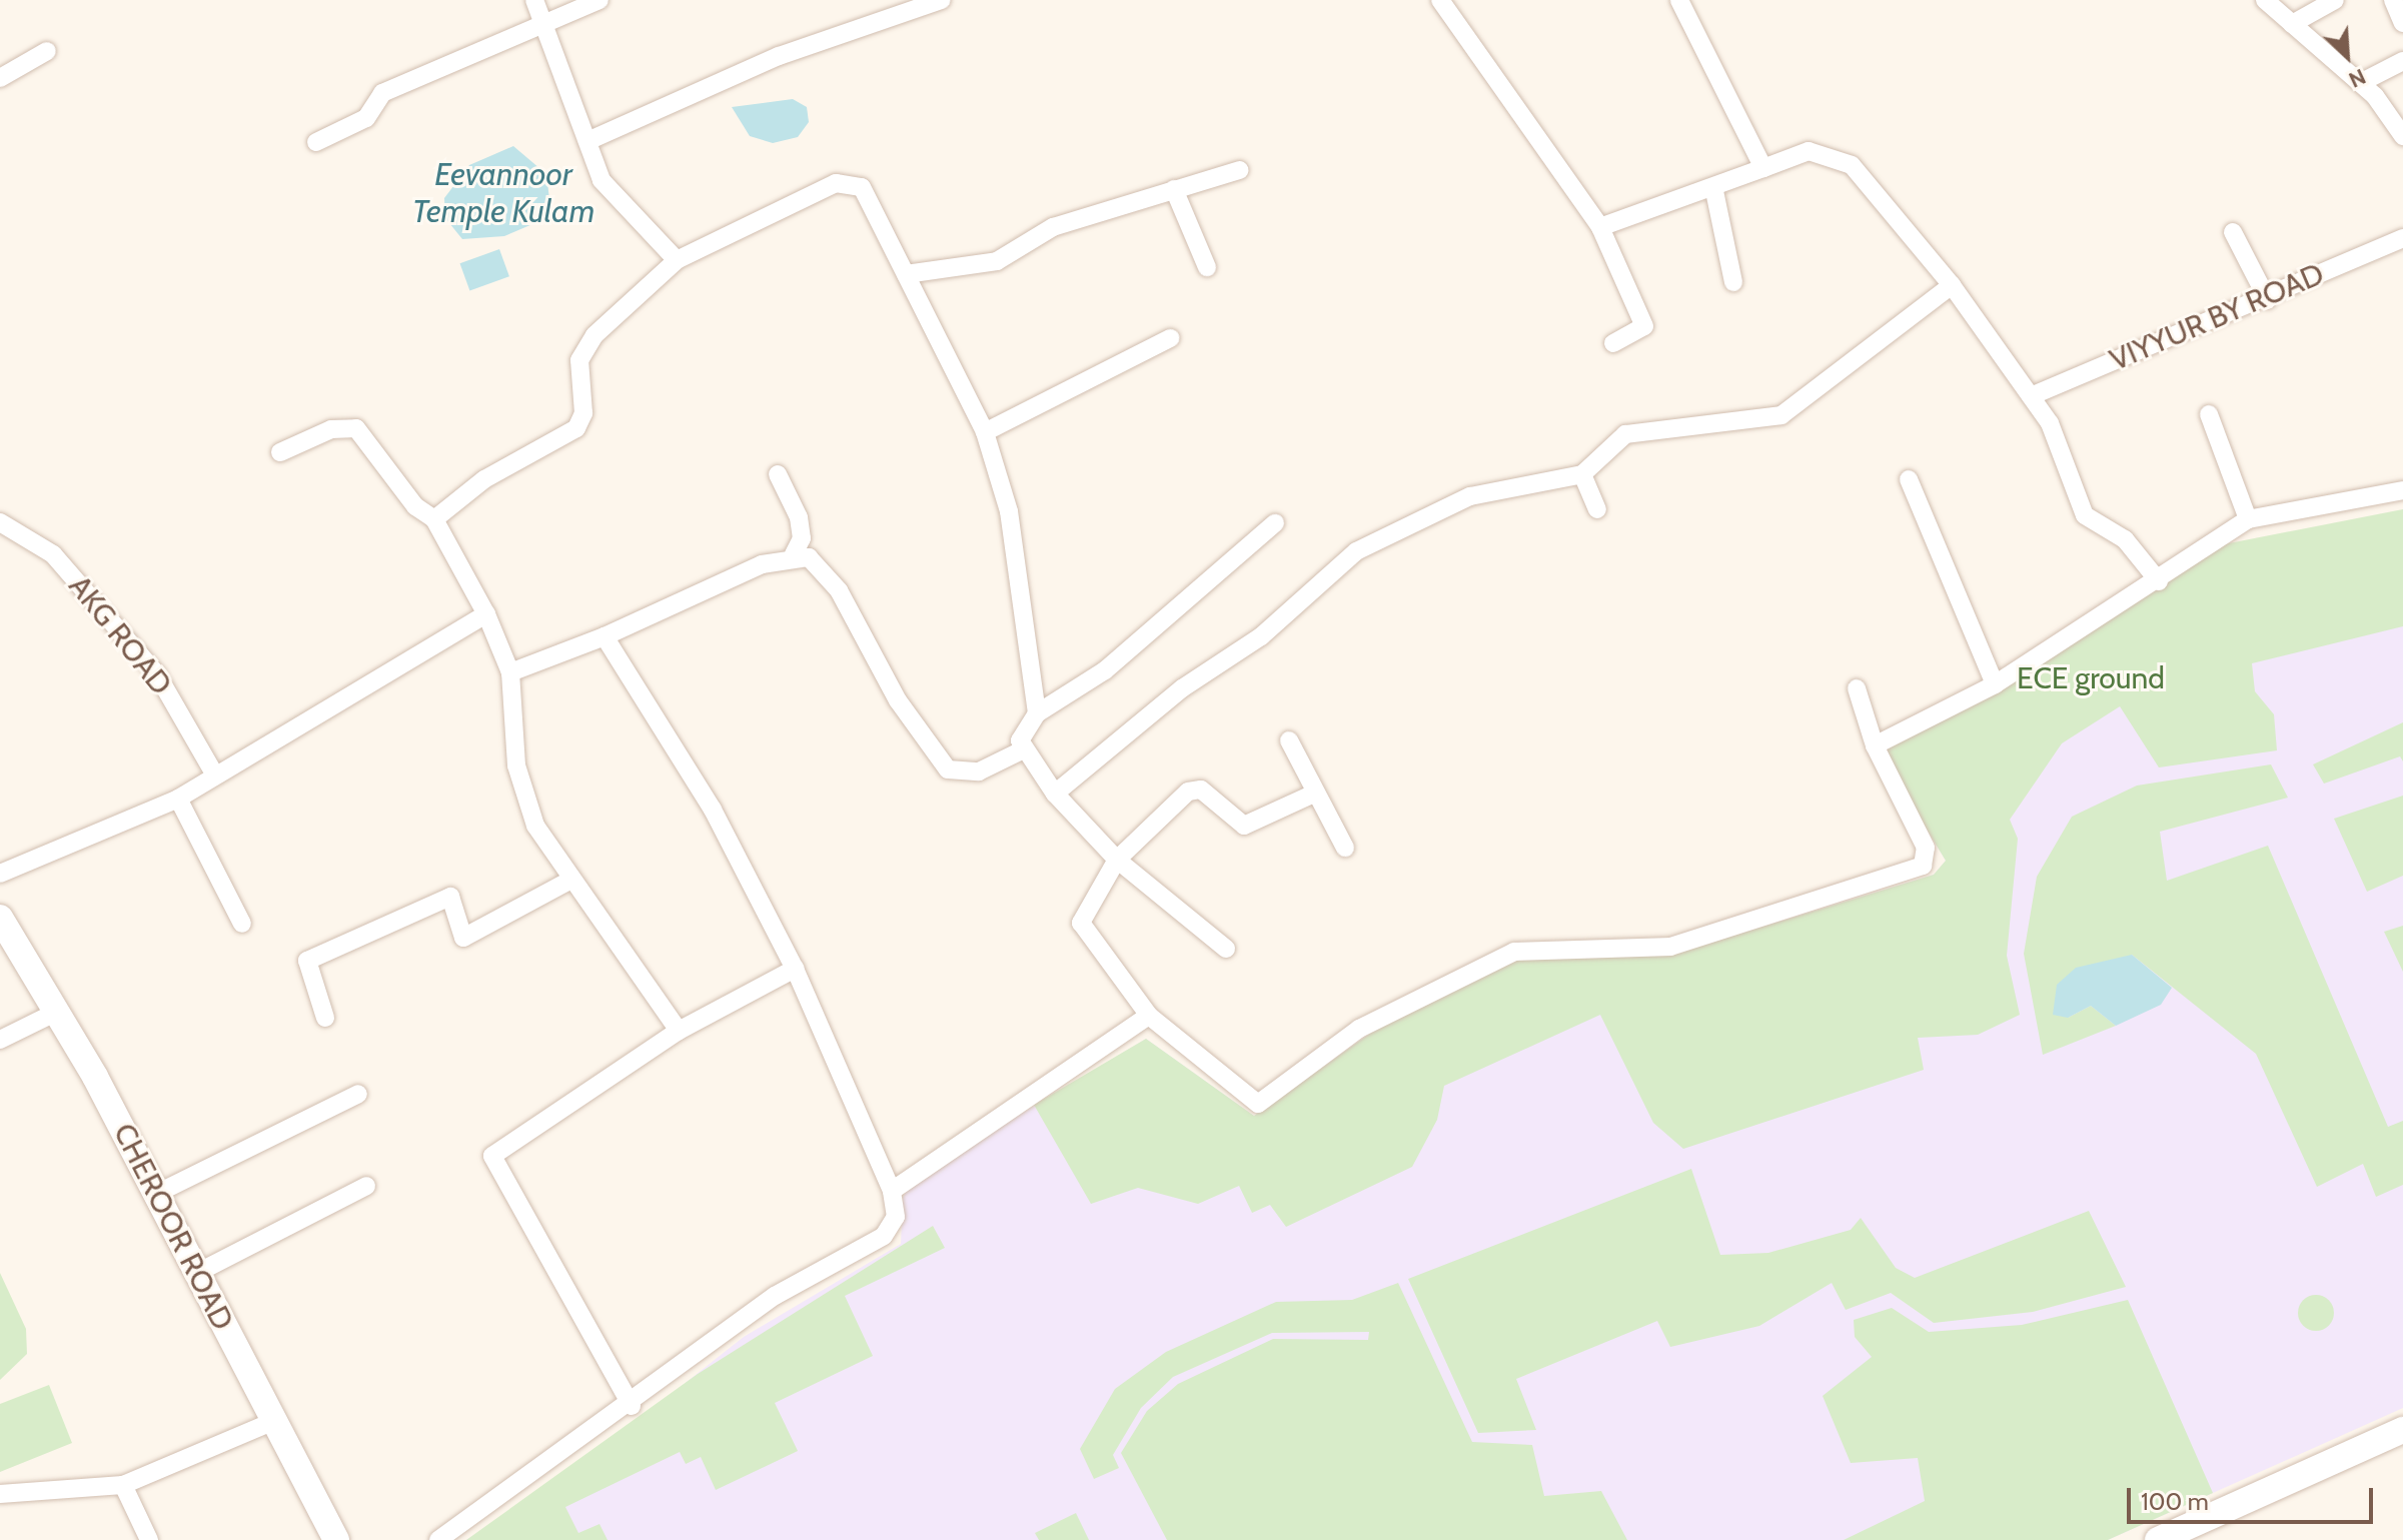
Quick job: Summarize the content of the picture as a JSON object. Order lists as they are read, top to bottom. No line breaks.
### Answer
{"streets":{"main road":["CHEROOR ROAD"],"street":["VIYYUR BY ROAD","AKG ROAD"]},"water":["Eevannoor Temple Kulam"],"parks":["ECE ground"],"scale_bar":"100 m","north":"bottom right"}
